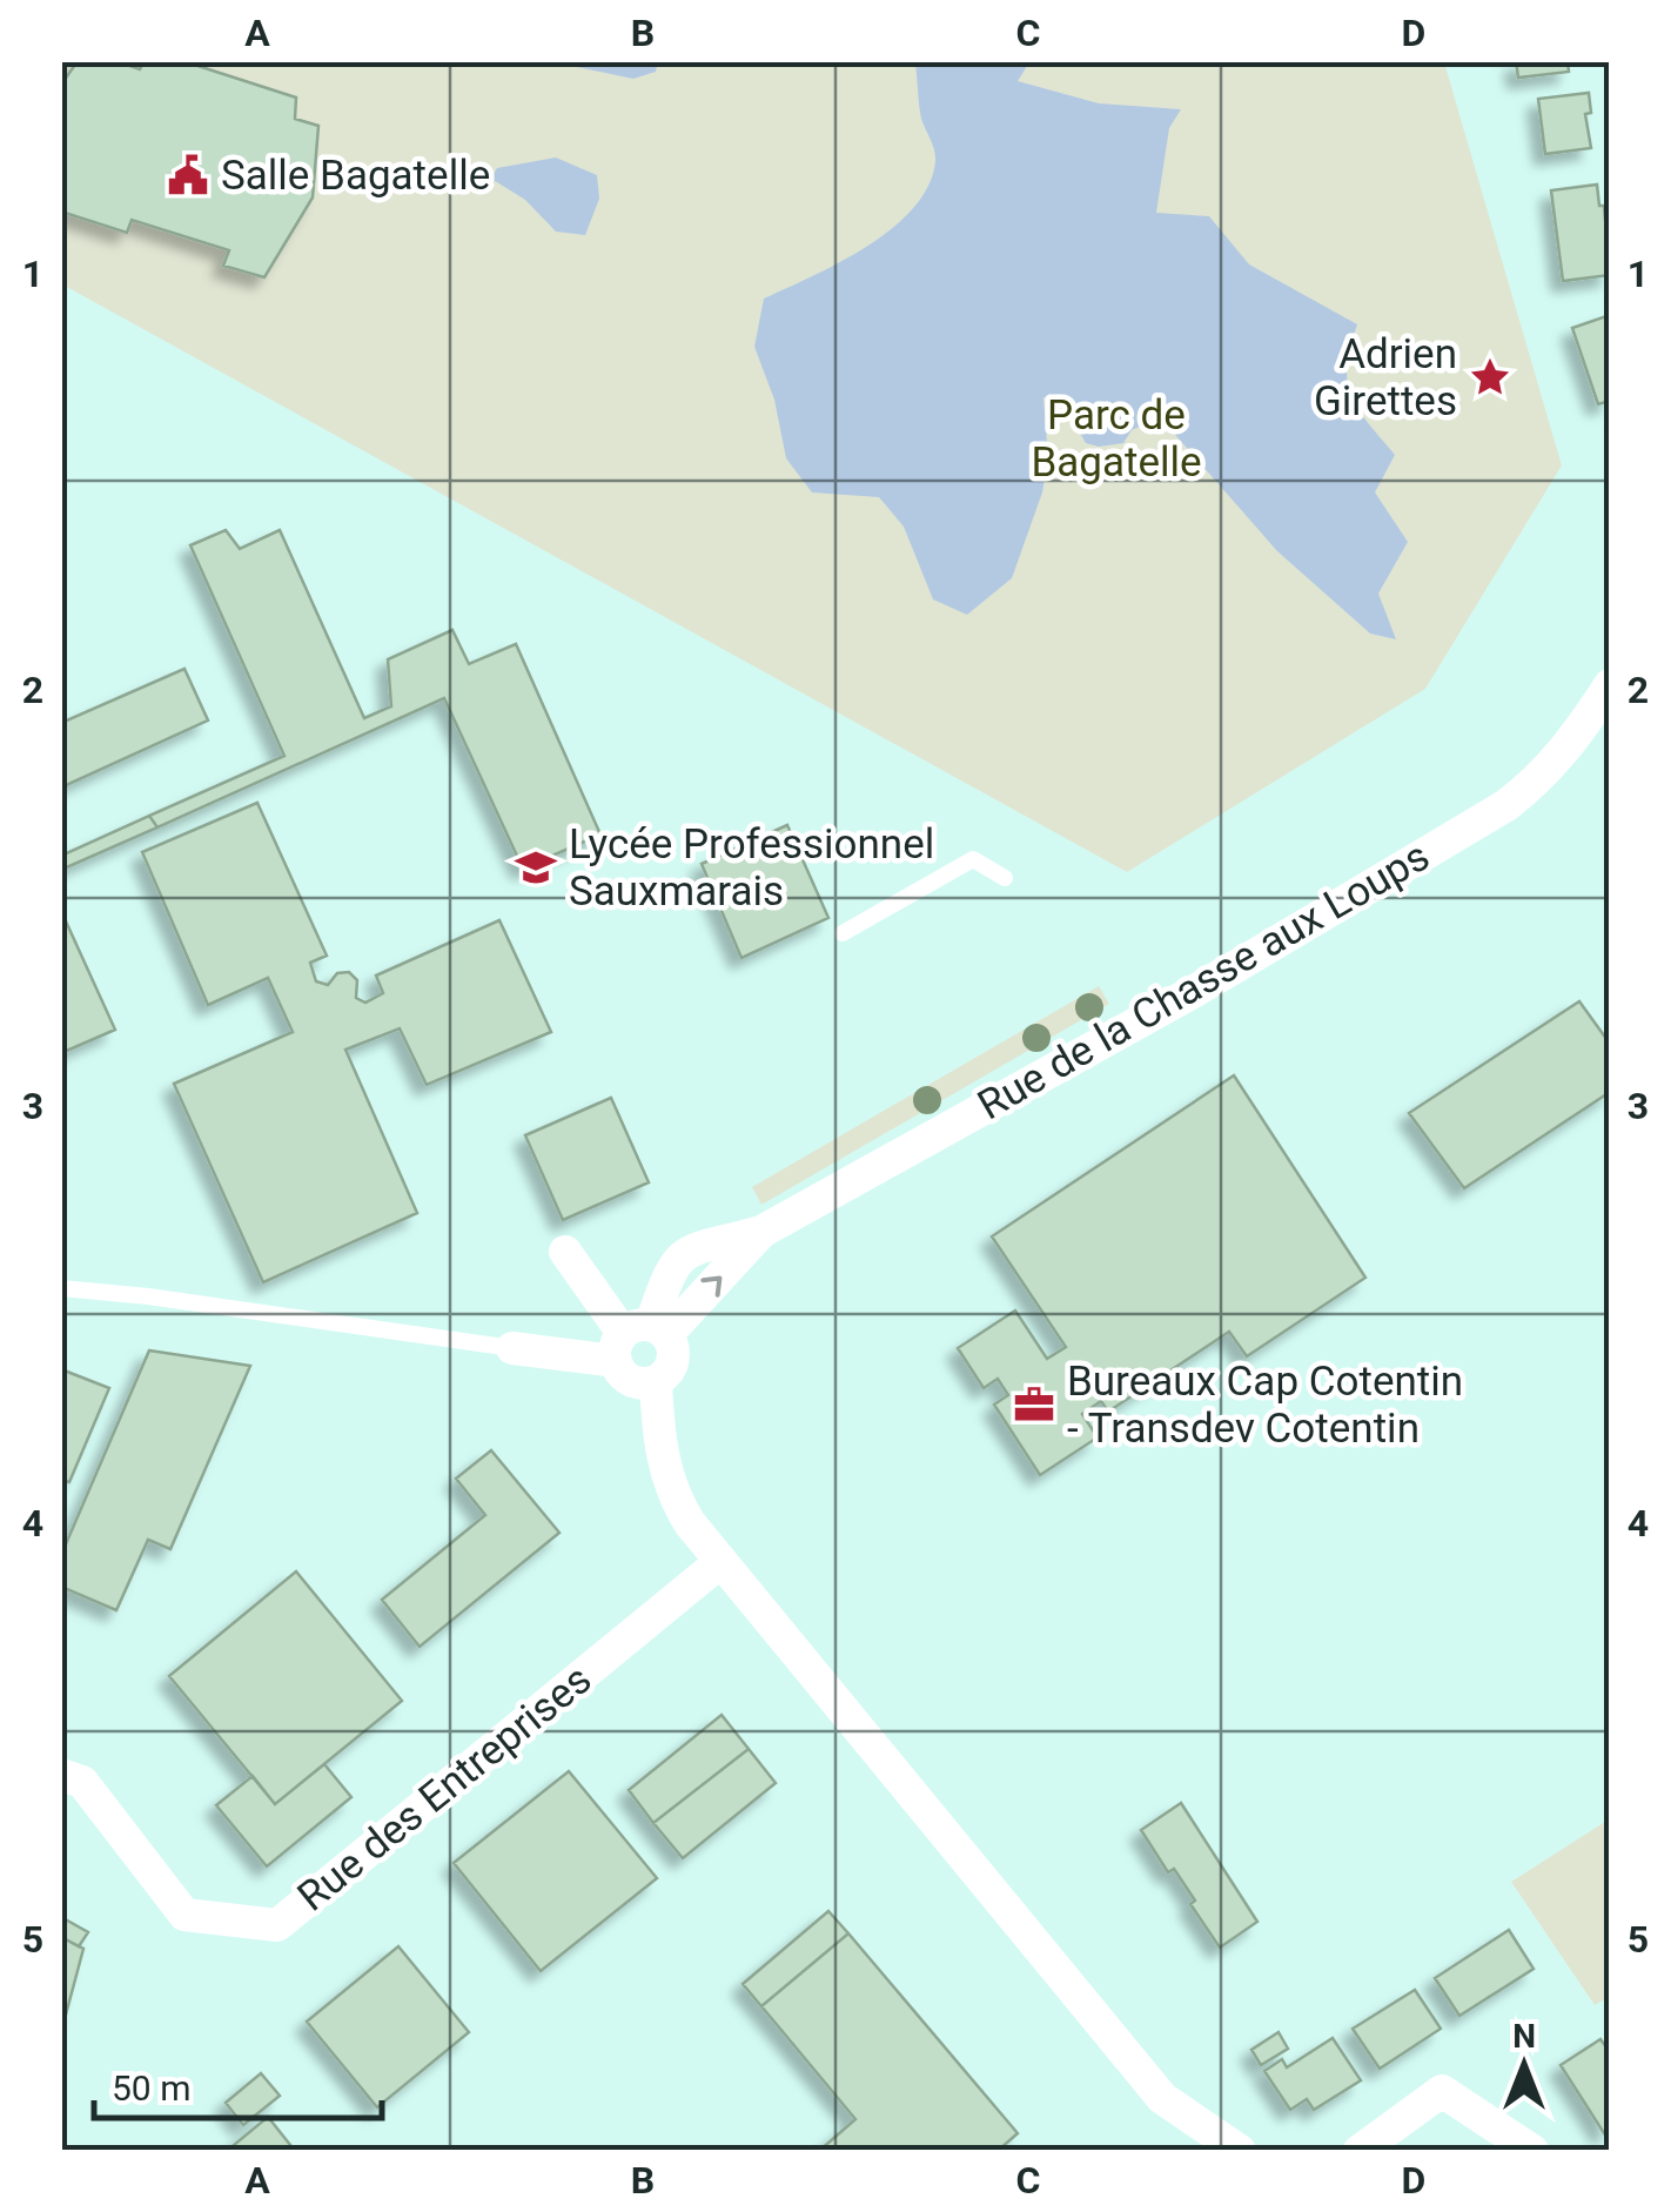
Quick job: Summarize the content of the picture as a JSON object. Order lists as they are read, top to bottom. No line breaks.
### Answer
{"streets":{"street":["Rue de la Chasse aux Loups","Rue des Entreprises"]},"crossings":[["Rue de la Chasse aux Loups","Rue des Entreprises"]],"parks":["Parc de Bagatelle"],"places":{"public building":["Salle Bagatelle"],"place":["Adrien Girettes"],"school or university":["Lycée Professionnel Sauxmarais"],"office":["Bureaux Cap Cotentin - Transdev Cotentin"]},"scale_bar":"50 m","north":"top","grid":{"columns":["A","B","C","D"],"rows":["1","2","3","4","5"]}}
